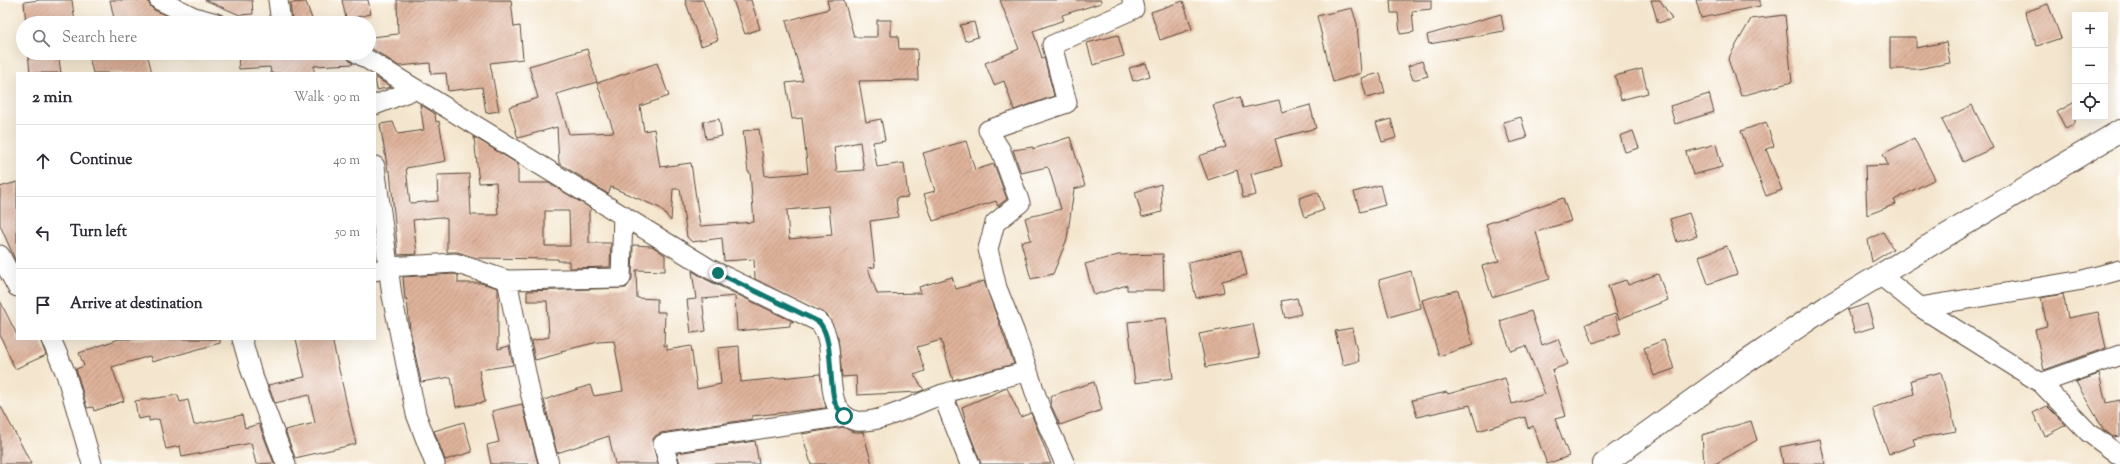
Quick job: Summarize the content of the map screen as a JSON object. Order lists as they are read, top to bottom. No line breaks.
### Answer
{"page":{"map_buttons":["+","−"],"search":"Search here","heading":["2 min","Walk · 90 m"],"list":[["Continue","40 m"],["Turn left","50 m"],"Arrive at destination"]}}
